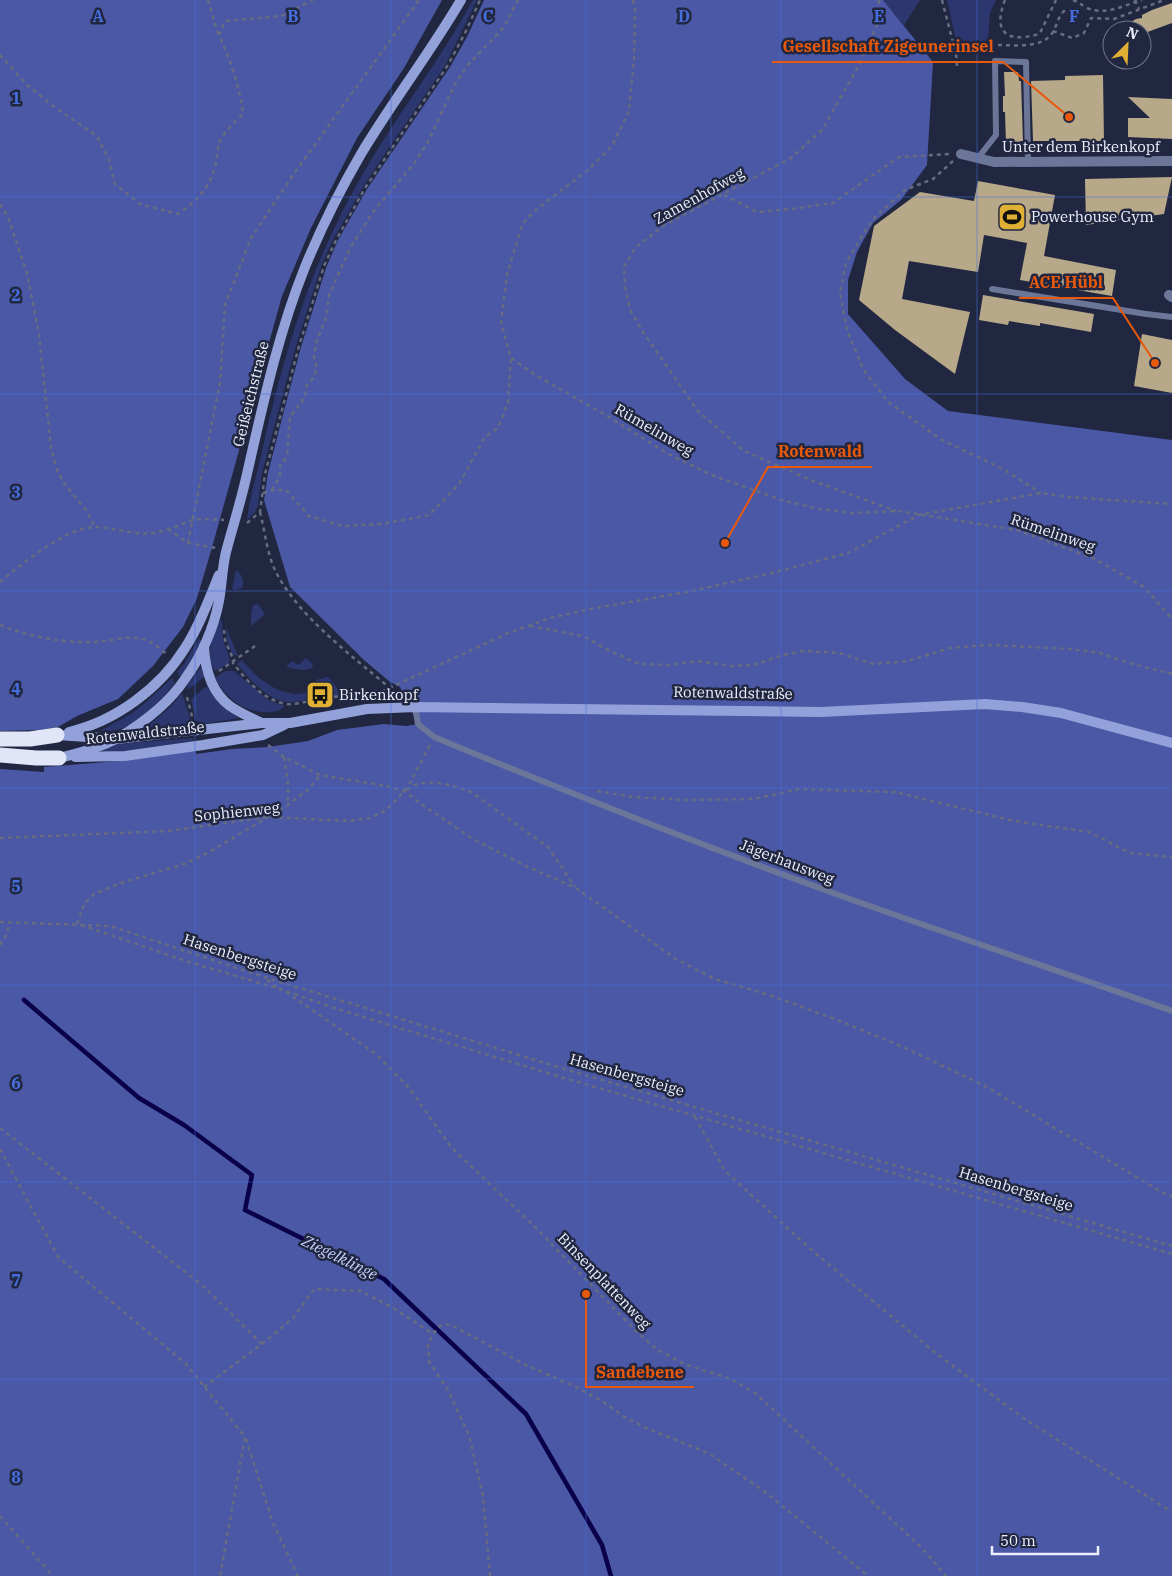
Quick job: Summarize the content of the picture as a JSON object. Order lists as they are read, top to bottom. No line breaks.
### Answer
{"streets":{"highway":["Rotenwaldstraße"],"main road":["Geißeichstraße"],"street":["Unter dem Birkenkopf"],"lane":["Jägerhausweg"],"path":["Zamenhofweg","Rümelinweg","Sophienweg","Hasenbergsteige","Binsenplattenweg"]},"crossings":[["Zamenhofweg","Rümelinweg"],["Geißeichstraße","Rotenwaldstraße"],["Rotenwaldstraße","Jägerhausweg"],["Sophienweg","Jägerhausweg"],["Hasenbergsteige","Binsenplattenweg"]],"water":["Ziegelklinge"],"places":{"other":["Gesellschaft Zigeunerinsel","ACE Hübl","Rotenwald","Sandebene"],"sports":["Powerhouse Gym"],"bus stop":["Birkenkopf"]},"scale_bar":"50 m","north":"top right","grid":{"columns":["A","B","C","D","E","F"],"rows":["1","2","3","4","5","6","7","8"]}}
